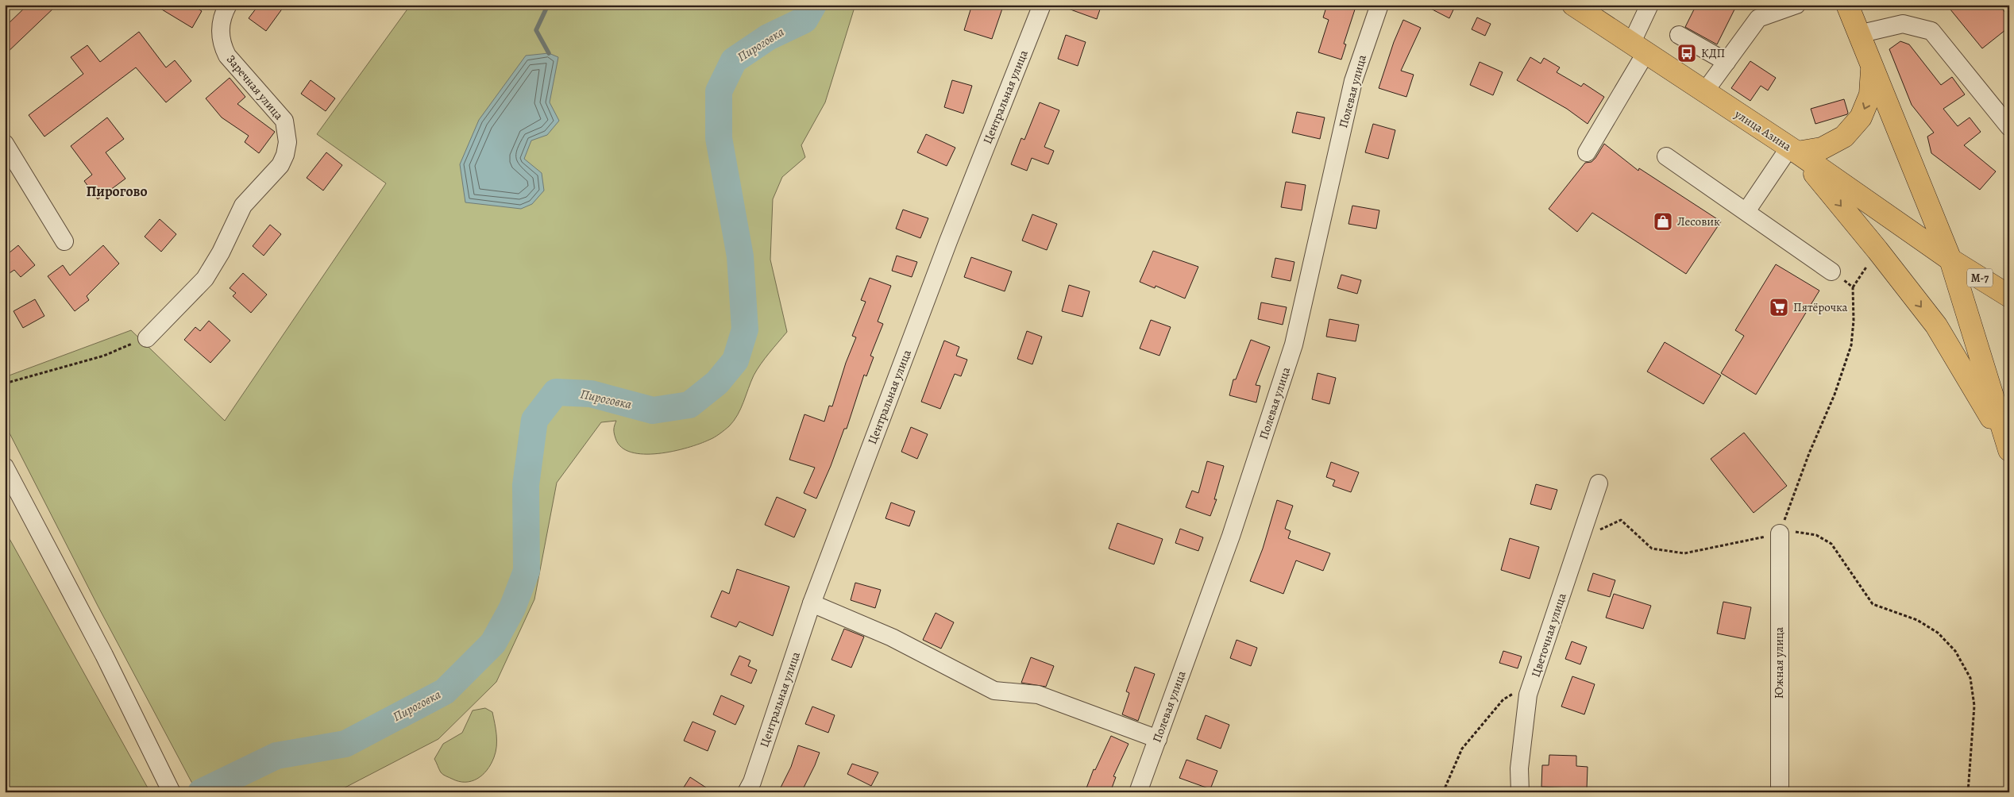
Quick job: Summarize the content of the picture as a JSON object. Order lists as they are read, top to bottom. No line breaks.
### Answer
{"streets":{"main road":["улица Азина","М-7"],"street":["Заречная улица","Полевая улица","Центральная улица","Цветочная улица","Южная улица"]},"crossings":[["улица Азина","М-7"]],"districts":["Пирогово"],"water":["Пироговка"],"places":{"bus stop":["КДП"],"shop":["Лесовик"],"supermarket":["Пятёрочка"]}}
